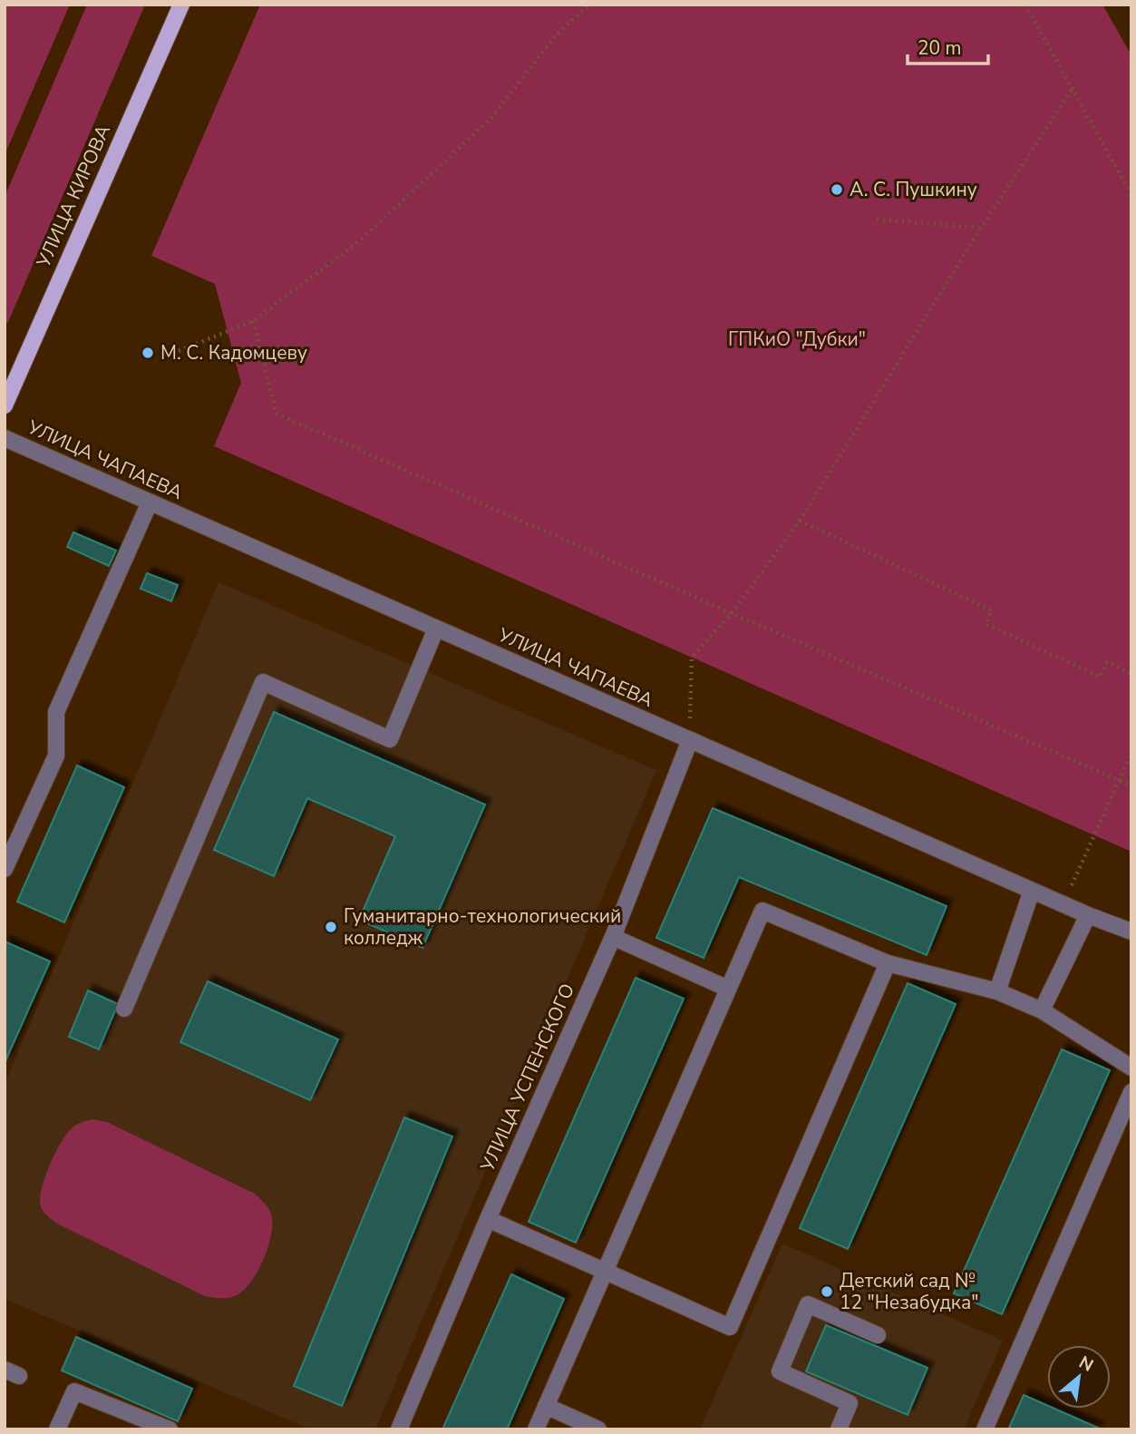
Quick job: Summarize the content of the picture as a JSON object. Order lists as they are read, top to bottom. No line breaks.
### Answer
{"streets":{"main road":["УЛИЦА КИРОВА"],"street":["УЛИЦА ЧАПАЕВА","УЛИЦА УСПЕНСКОГО"]},"crossings":[["УЛИЦА ЧАПАЕВА","УЛИЦА УСПЕНСКОГО"]],"parks":["ГПКиО \"Дубки\""],"places":["А. С. Пушкину","М. С. Кадомцеву","Гуманитарно-технологический колледж","Детский сад № 12 \"Незабудка\""],"scale_bar":"20 m","north":"top right"}
